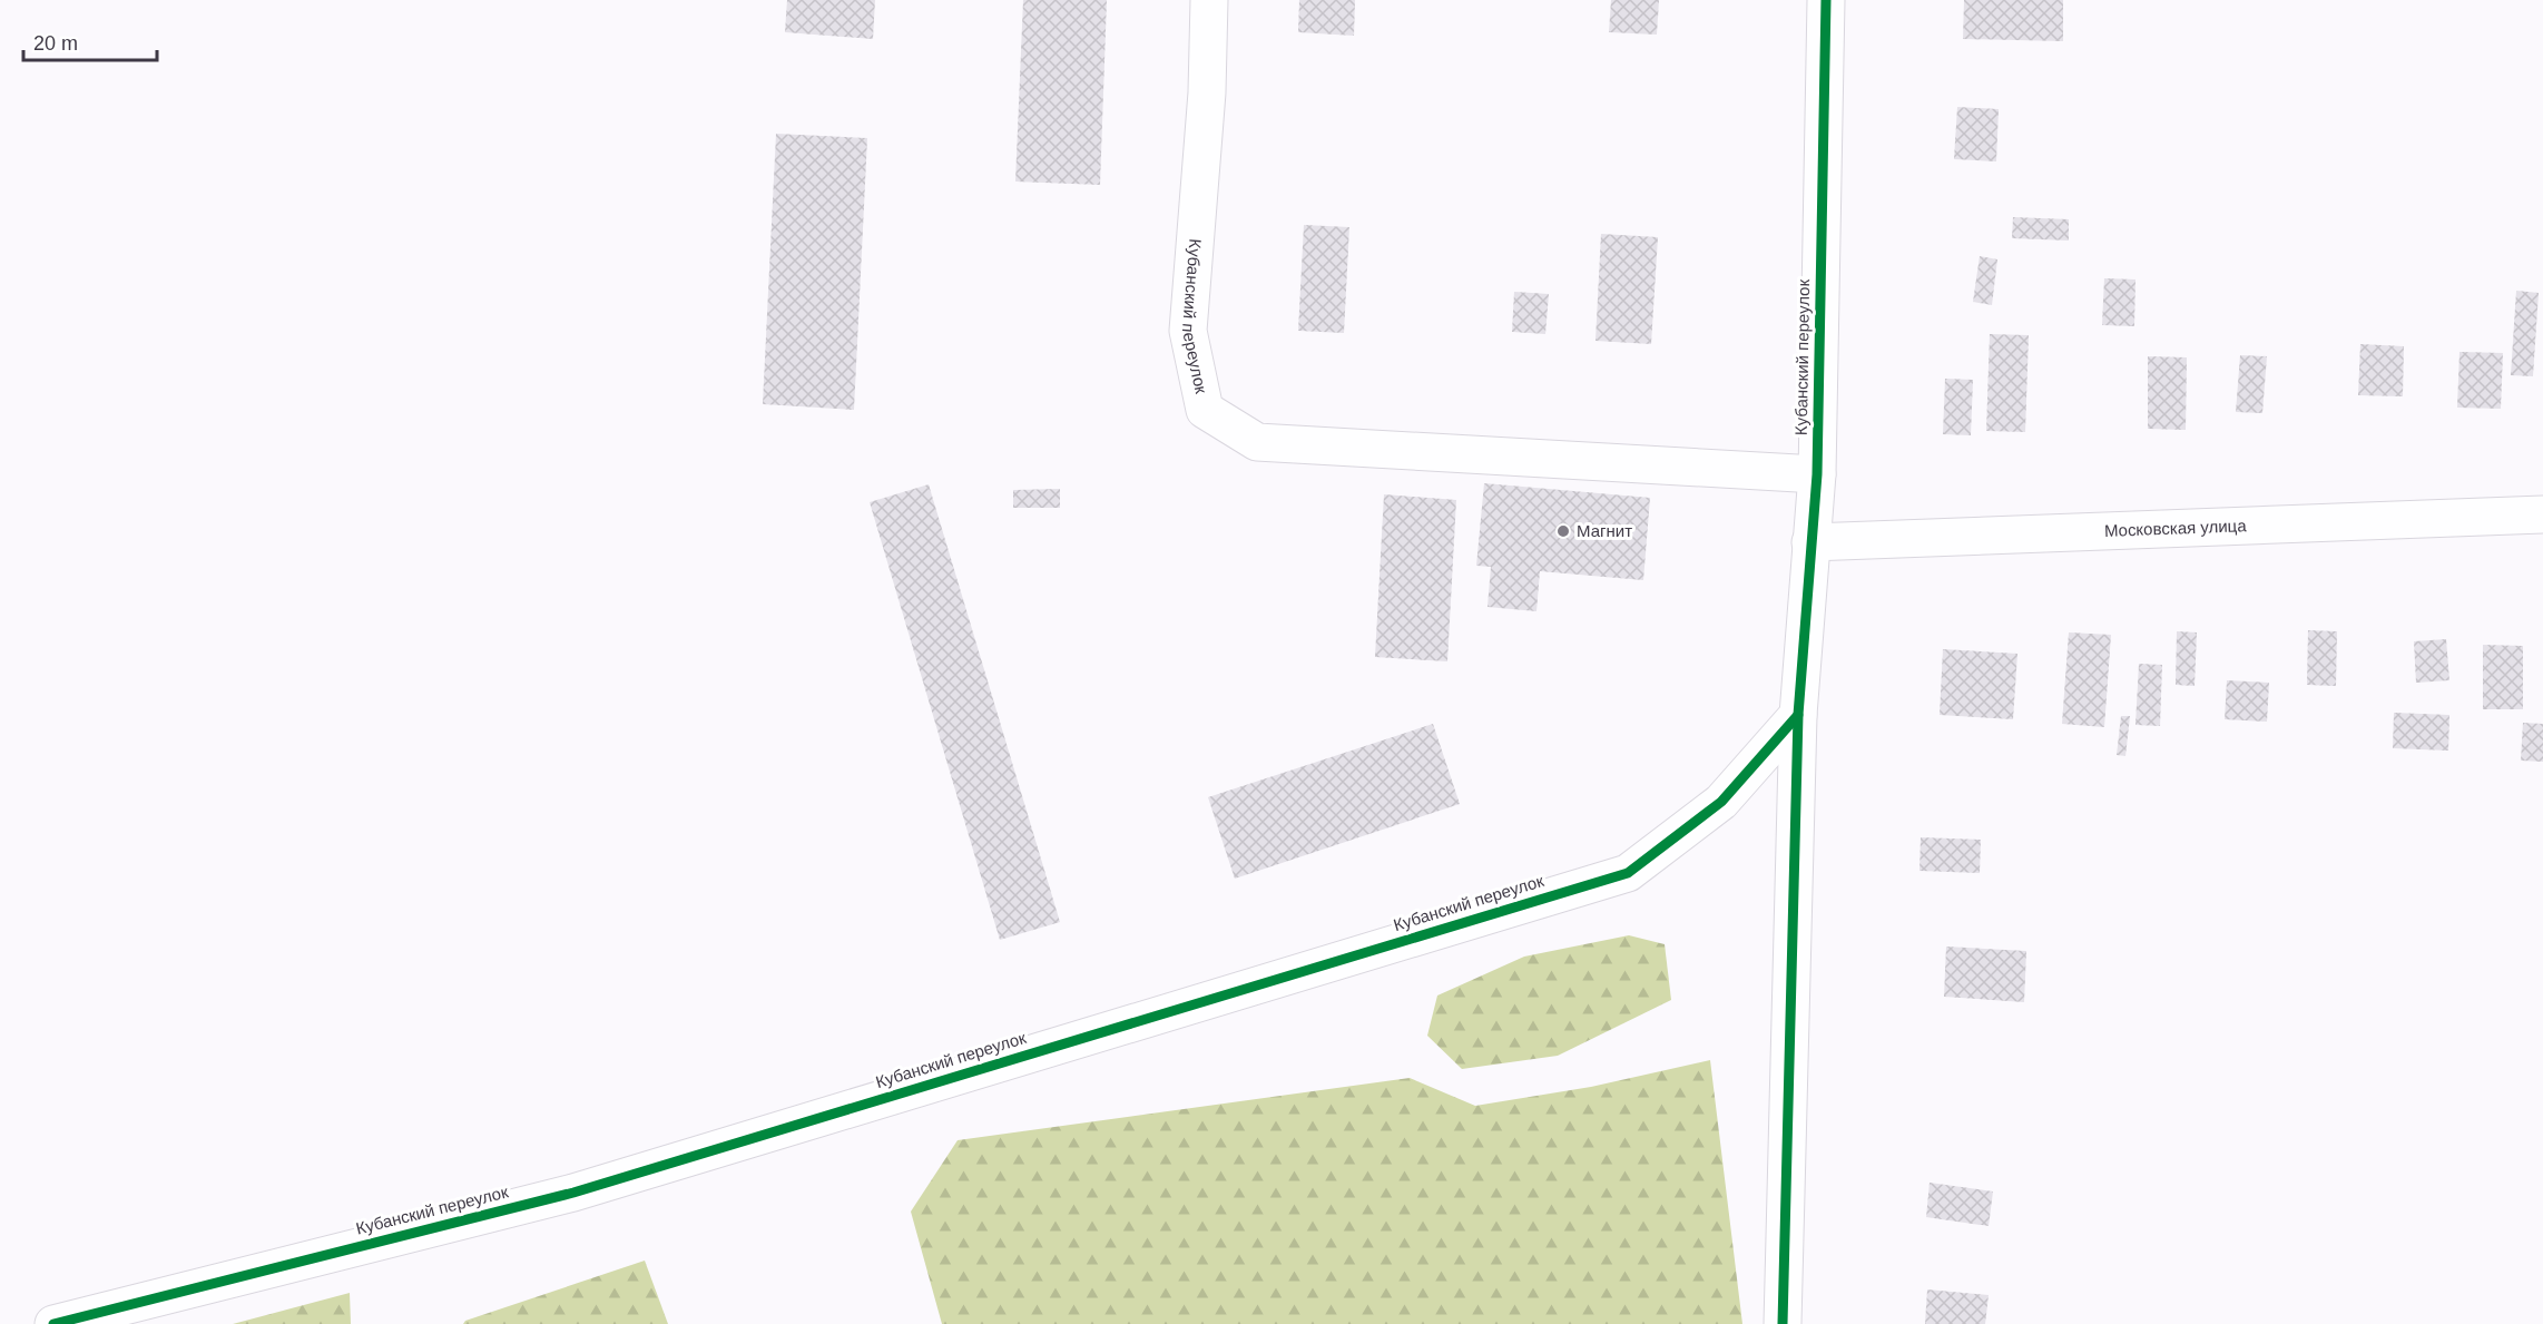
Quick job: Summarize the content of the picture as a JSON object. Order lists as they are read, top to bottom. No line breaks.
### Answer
{"streets":{"street":["Кубанский переулок","Московская улица"]},"crossings":[["Кубанский переулок","Московская улица"]],"places":["Магнит"],"scale_bar":"20 m"}
